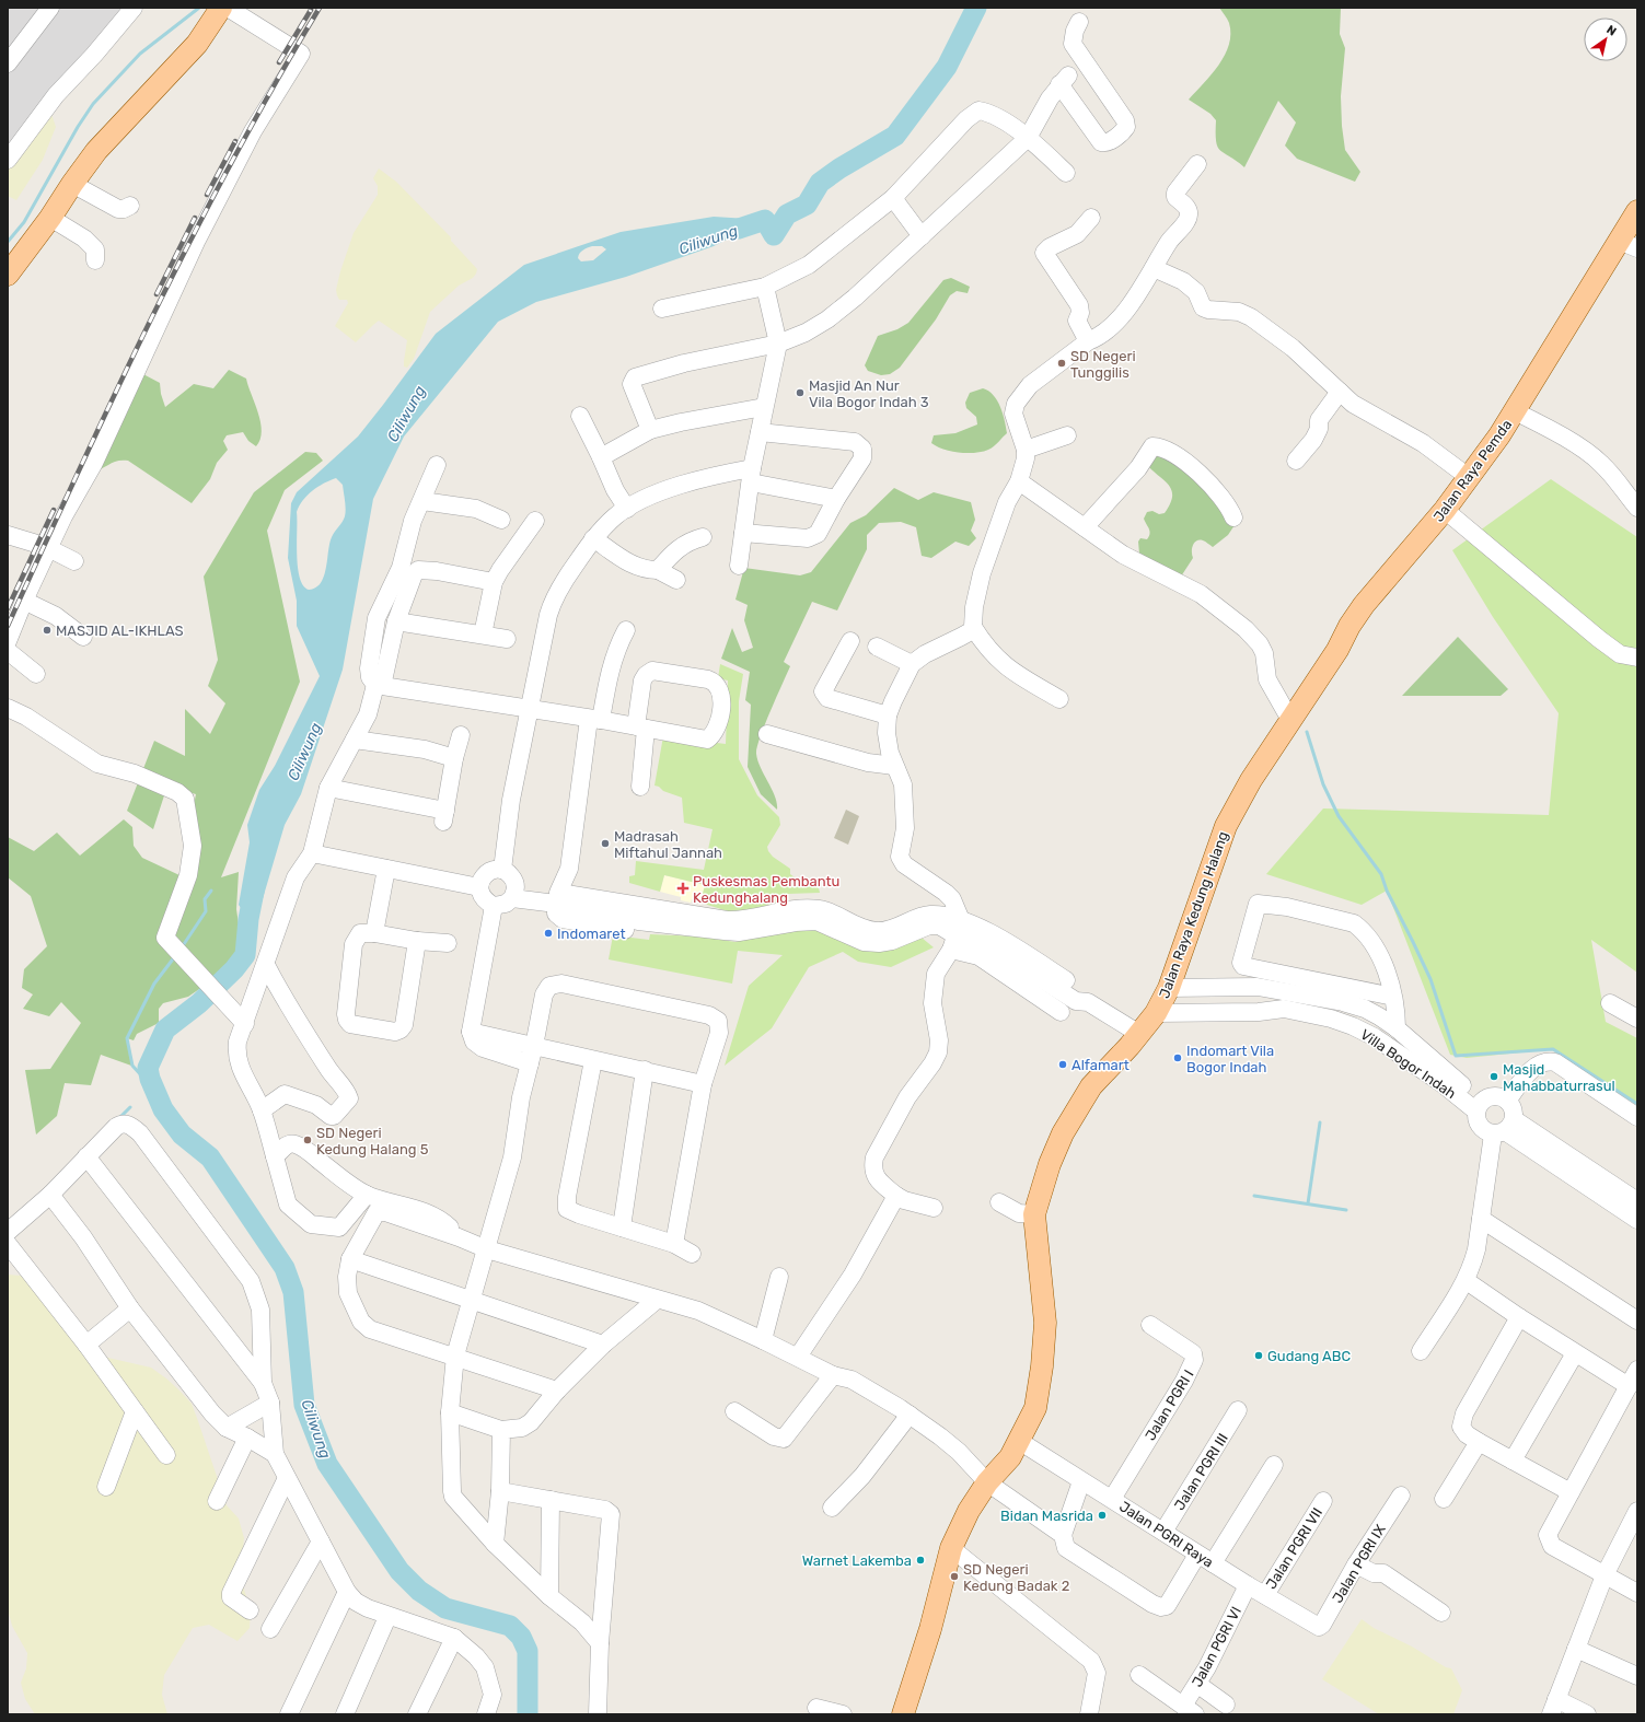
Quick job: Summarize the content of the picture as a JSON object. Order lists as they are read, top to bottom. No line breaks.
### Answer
{"streets":{"main road":["Jalan Raya Pemda","Jalan Raya Kedung Halang"],"street":["Villa Bogor Indah","Jalan PGRI I","Jalan PGRI III","Jalan PGRI Raya","Jalan PGRI VII","Jalan PGRI IX","Jalan PGRI VI"]},"crossings":[["Jalan Raya Pemda","Jalan Raya Kedung Halang"],["Jalan Raya Kedung Halang","Villa Bogor Indah"],["Jalan Raya Kedung Halang","Jalan PGRI Raya"],["Jalan PGRI I","Jalan PGRI Raya"],["Jalan PGRI III","Jalan PGRI Raya"],["Jalan PGRI Raya","Jalan PGRI VII"],["Jalan PGRI Raya","Jalan PGRI IX"],["Jalan PGRI Raya","Jalan PGRI VI"]],"water":["Ciliwung"],"places":{"other":["SD Negeri Tunggilis","Masjid An Nur Vila Bogor Indah 3","MASJID AL-IKHLAS","Madrasah Miftahul Jannah","Indomaret","Indomart Vila Bogor Indah","Alfamart","Masjid Mahabbaturrasul","SD Negeri Kedung Halang 5","Gudang ABC","Bidan Masrida","Warnet Lakemba","SD Negeri Kedung Badak 2"],"health":["Puskesmas Pembantu Kedunghalang"]},"north":"top right"}
